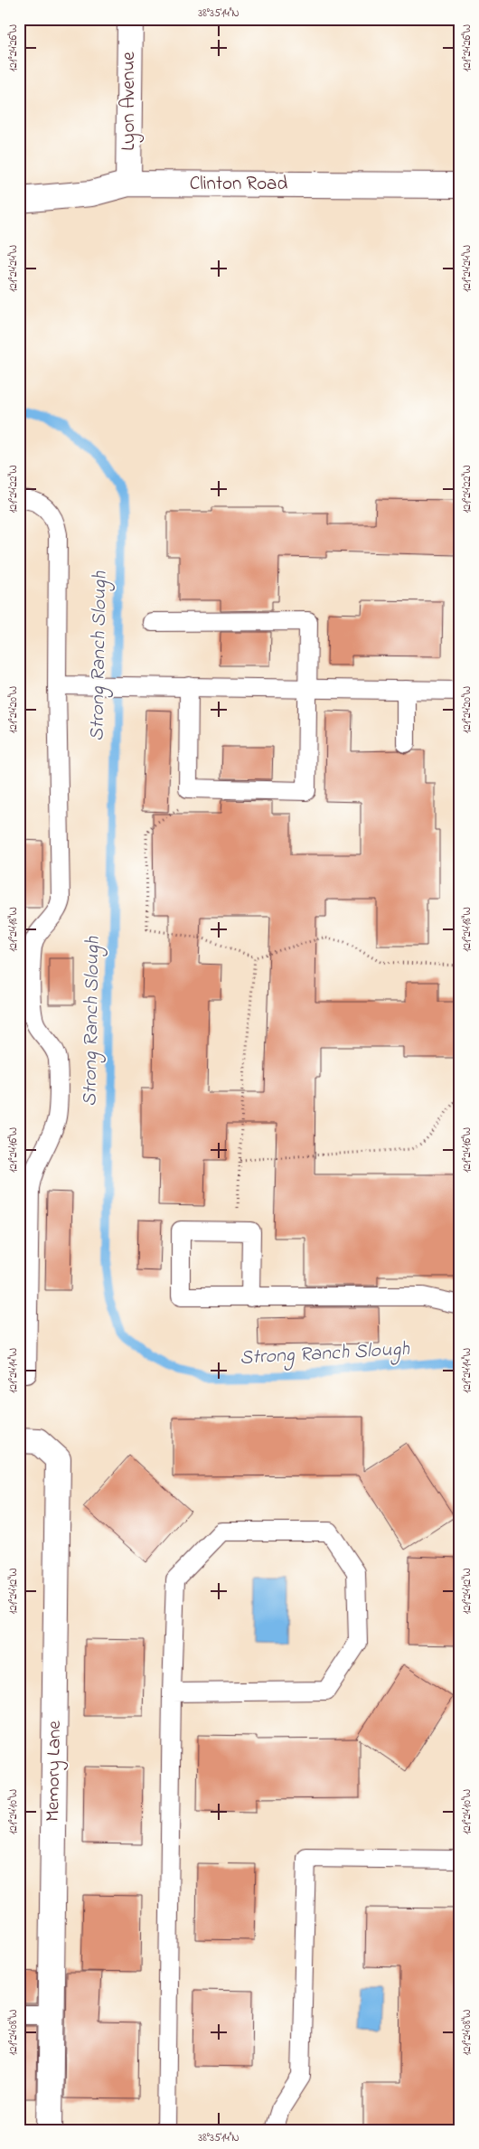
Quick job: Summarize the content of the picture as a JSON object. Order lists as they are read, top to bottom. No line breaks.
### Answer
{"streets":{"street":["Lyon Avenue","Clinton Road","Memory Lane"]},"crossings":[["Lyon Avenue","Clinton Road"]],"water":["Strong Ranch Slough"],"coordinates":["38°35'14\"N","121°24'26\"W","121°24'24\"W","121°24'22\"W","121°24'20\"W","121°24'18\"W","121°24'16\"W","121°24'14\"W","121°24'12\"W","121°24'10\"W","121°24'08\"W"]}
